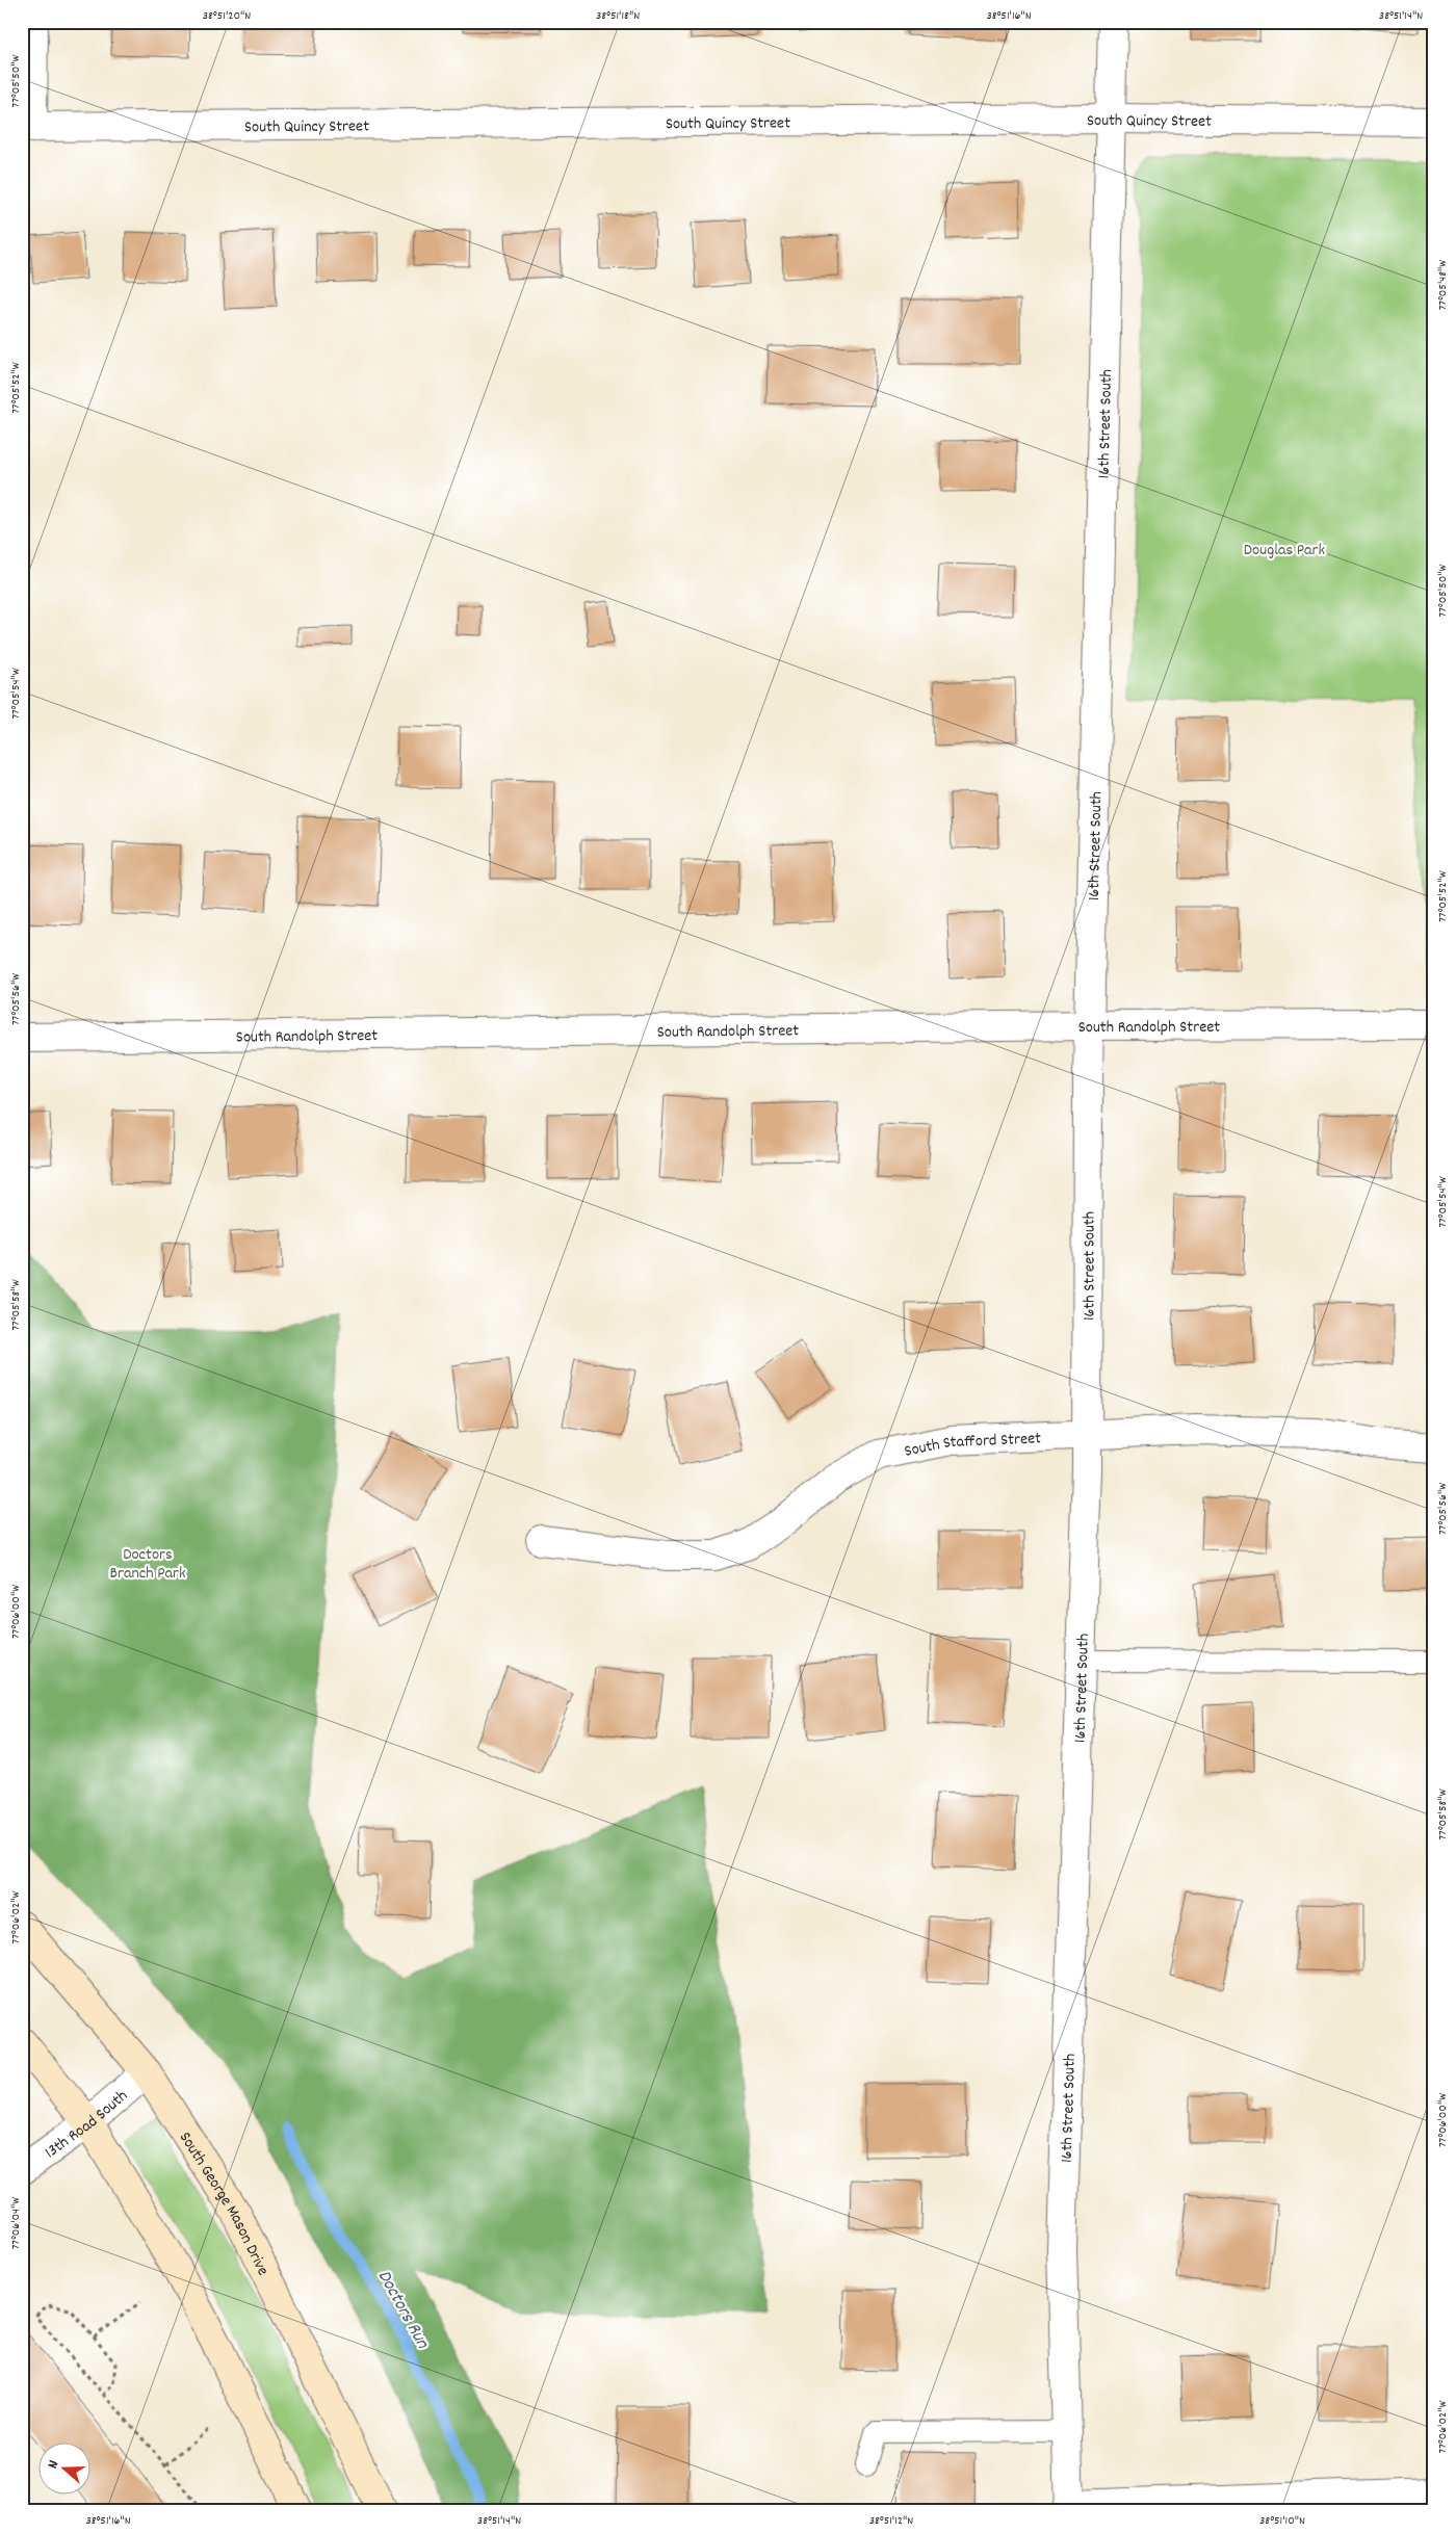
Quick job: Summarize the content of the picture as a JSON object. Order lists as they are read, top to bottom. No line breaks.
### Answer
{"streets":{"main road":["South George Mason Drive"],"street":["South Quincy Street","16th Street South","South Randolph Street","South Stafford Street","13th Road South"]},"crossings":[["South Quincy Street","16th Street South"],["16th Street South","South Randolph Street"],["16th Street South","South Stafford Street"],["13th Road South","South George Mason Drive"]],"water":["Doctors Run"],"parks":["Douglas Park","Doctors Branch Park"],"north":"left","coordinates":["38°51'20\"N","38°51'18\"N","38°51'16\"N","38°51'14\"N","77°05'50\"W","77°05'48\"W","77°05'52\"W","77°05'54\"W","77°05'56\"W","77°05'58\"W","77°06'00\"W","77°06'02\"W","77°06'04\"W","38°51'12\"N","38°51'10\"N"]}
